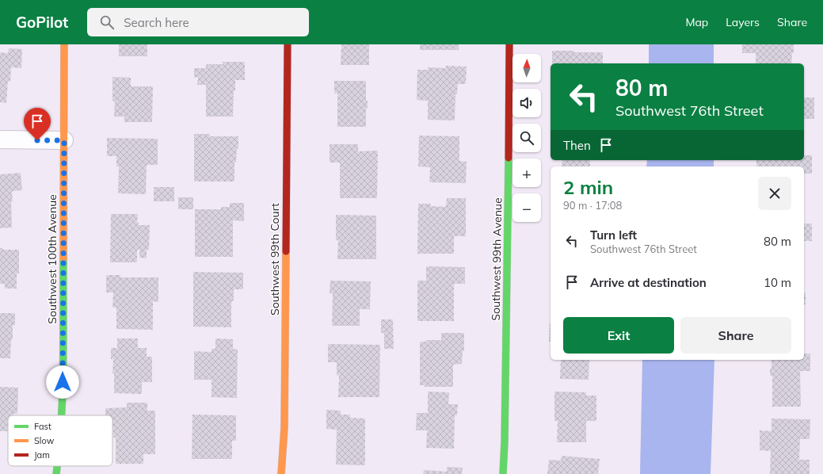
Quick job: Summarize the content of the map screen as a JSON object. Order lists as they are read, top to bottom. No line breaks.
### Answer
{"streets":{"street":["Southwest 100th Avenue","Southwest 99th Court","Southwest 99th Avenue"]},"legend":["Fast","Slow","Jam"],"north":"top","page":{"header":"GoPilot","search":"Search here","nav":["Map","Layers","Share"],"map_buttons":["+","−"],"turn":["80 m","Southwest 76th Street"],"then":"Then","heading":["2 min","90 m · 17:08"],"list":[{"name":"Turn left","note":"Southwest 76th Street","value":"80 m"},{"name":"Arrive at destination","value":"10 m"}],"buttons":["Exit","Share"]}}
